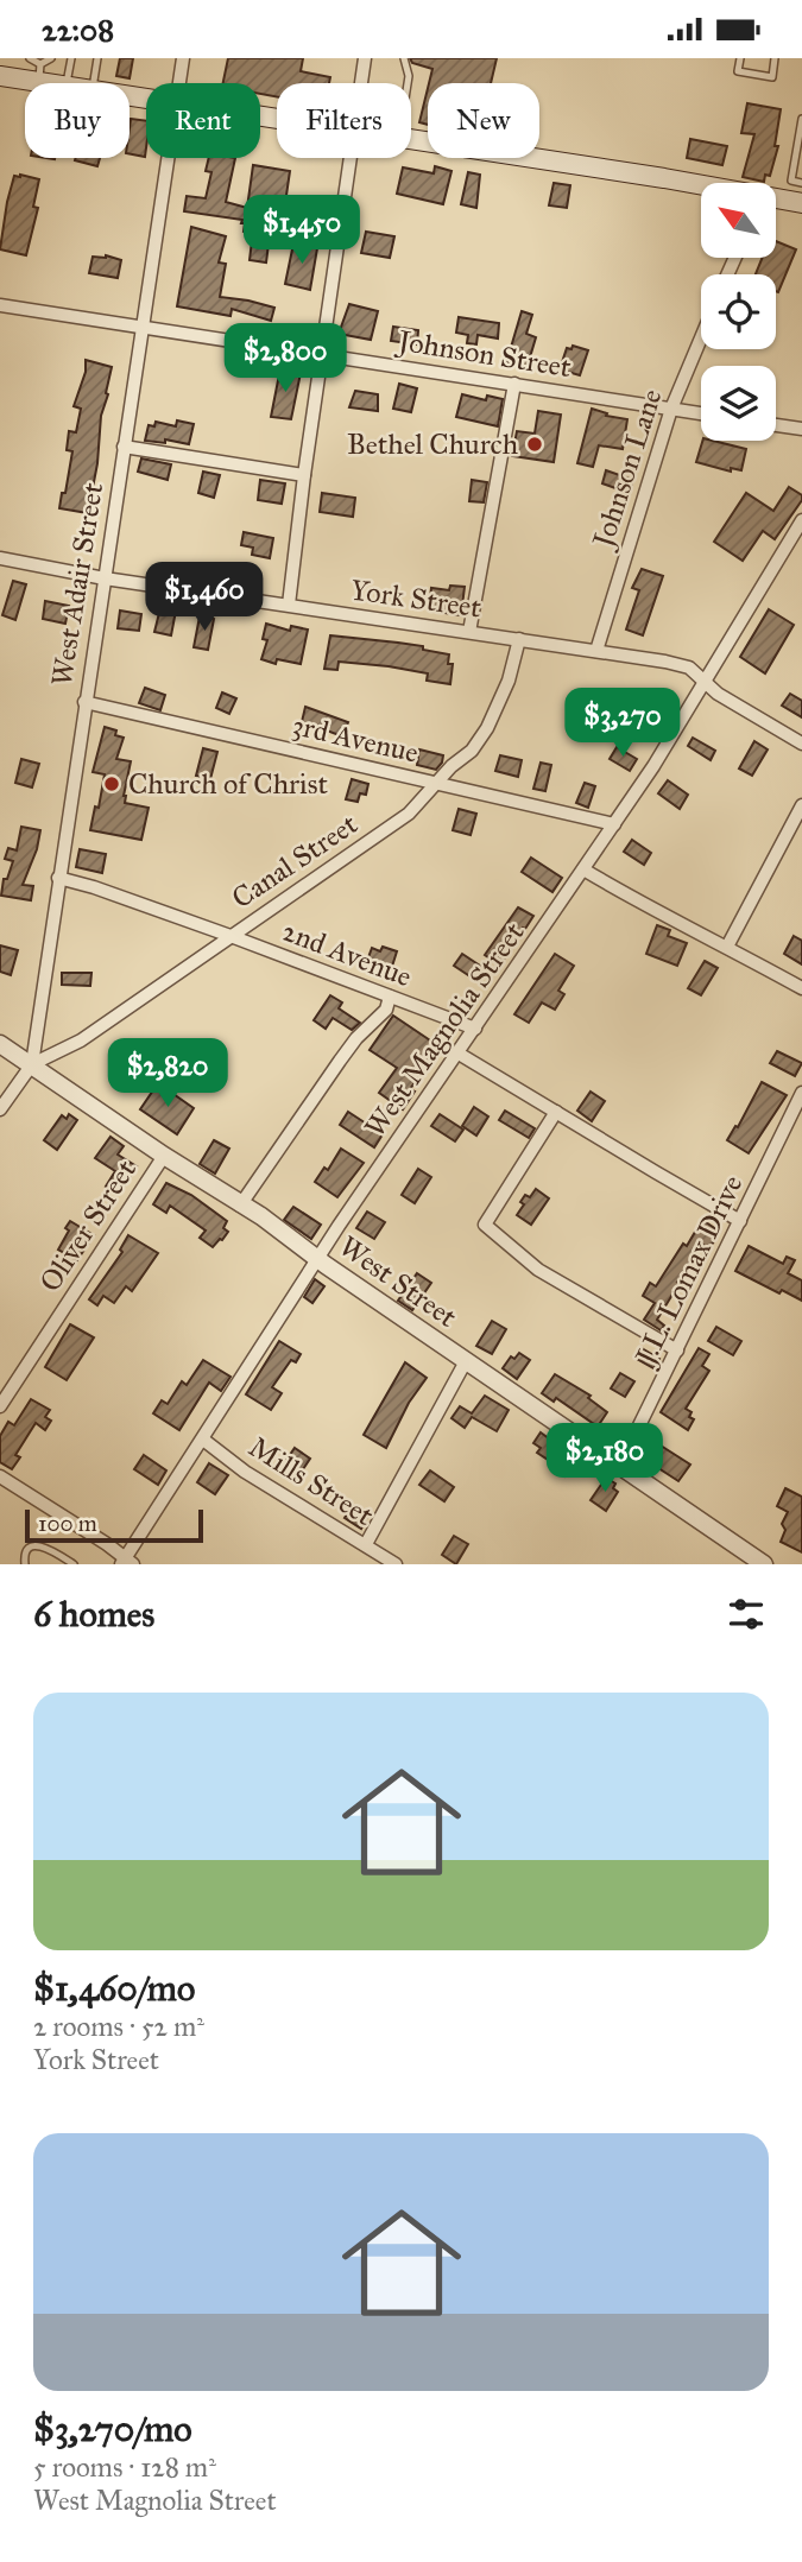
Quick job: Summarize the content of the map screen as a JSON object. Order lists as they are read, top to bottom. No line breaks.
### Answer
{"streets":{"street":["Johnson Street","Johnson Lane","West Adair Street","York Street","3rd Avenue","Canal Street","2nd Avenue","West Magnolia Street","Oliver Street","J.L. Lomax Drive","West Street","Mills Street"]},"crossings":[["Johnson Street","Johnson Lane"],["Johnson Street","West Adair Street"],["Johnson Lane","York Street"],["West Adair Street","York Street"],["West Adair Street","3rd Avenue"],["West Adair Street","Canal Street"],["West Adair Street","2nd Avenue"],["West Adair Street","West Street"],["York Street","Canal Street"],["York Street","West Magnolia Street"],["3rd Avenue","Canal Street"],["3rd Avenue","West Magnolia Street"],["Canal Street","2nd Avenue"],["Canal Street","West Street"],["2nd Avenue","West Magnolia Street"],["West Magnolia Street","West Street"],["West Magnolia Street","Mills Street"],["Oliver Street","West Street"],["J.L. Lomax Drive","West Street"]],"places":["Bethel Church","Church of Christ"],"scale_bar":"100 m","north":"top left","page":{"status":"22:08","chip":["Buy","Rent","Filters","New"],"price":["$1,450","$2,800","$1,460","$3,270","$2,820","$2,180"],"scale":"100 m","heading":"6 homes","list":[{"name":"$1,460/mo","note":"2 rooms · 52 m² · York Street"},{"name":"$3,270/mo","note":"5 rooms · 128 m² · West Magnolia Street"}]}}
